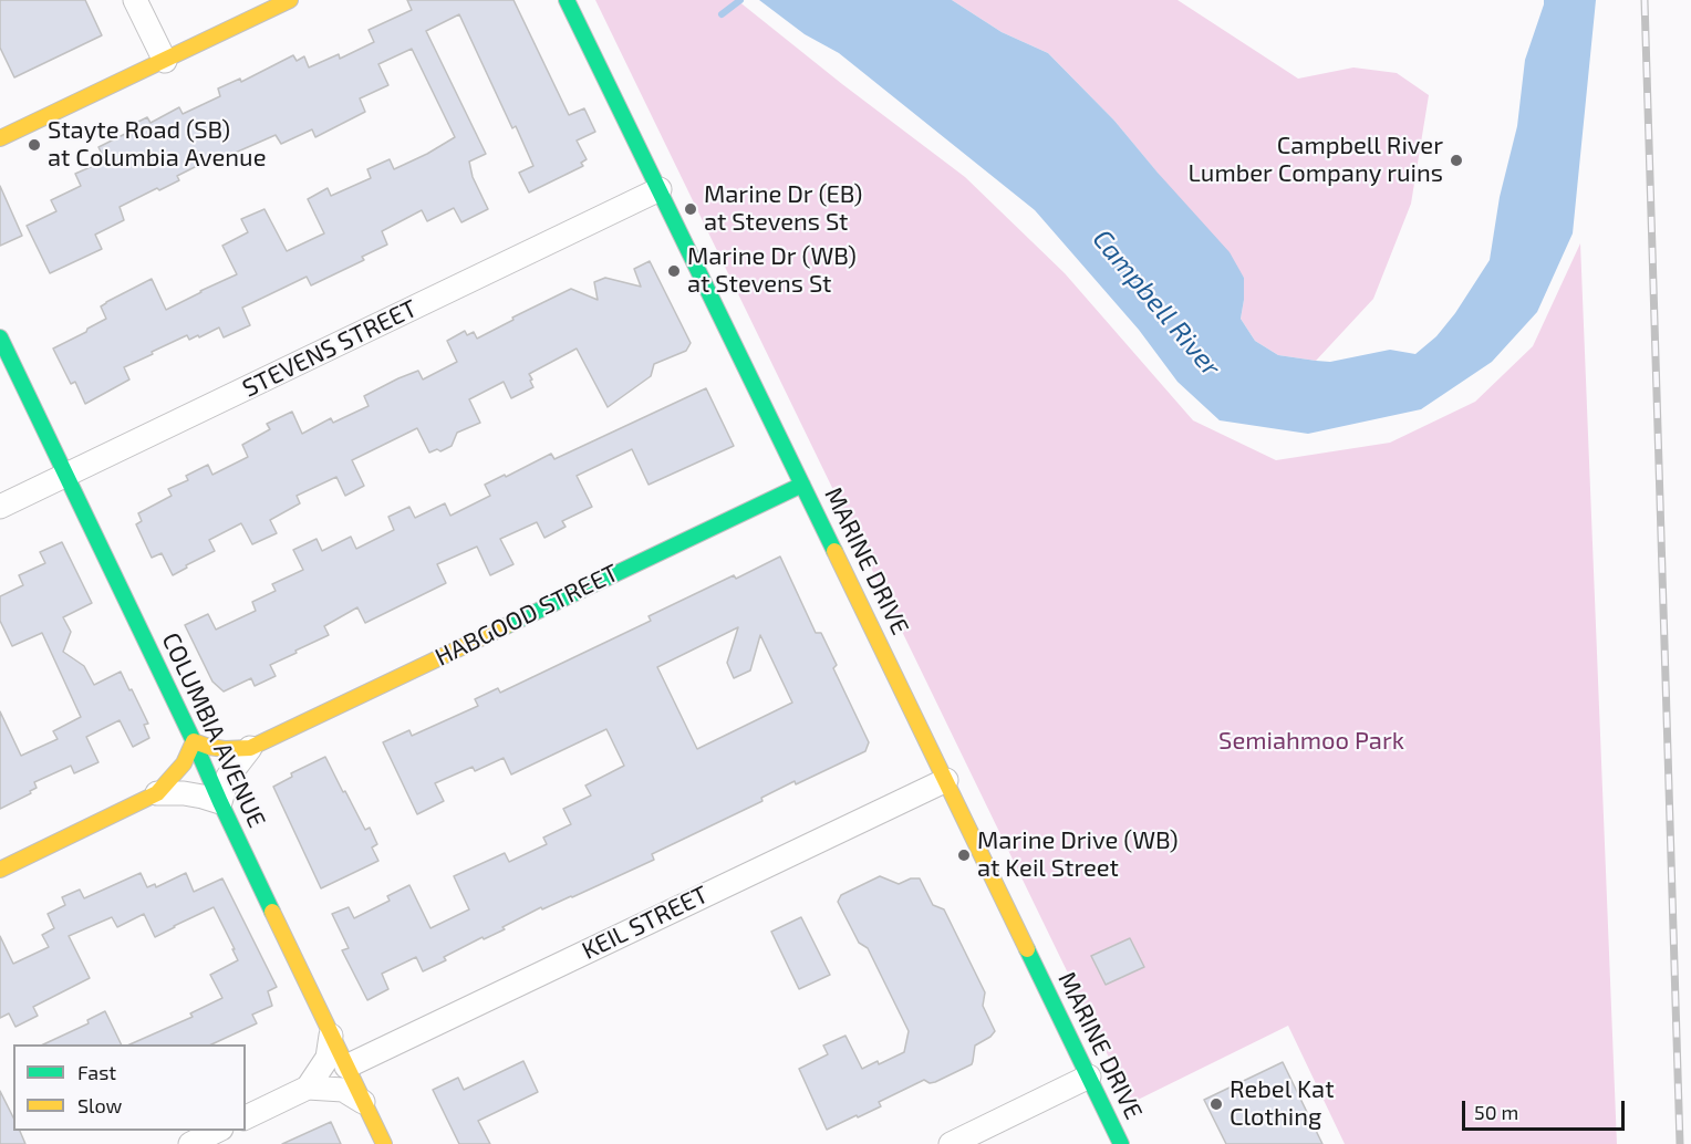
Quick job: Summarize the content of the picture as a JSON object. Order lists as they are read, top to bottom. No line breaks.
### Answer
{"streets":{"street":["STEVENS STREET","MARINE DRIVE","HABGOOD STREET","COLUMBIA AVENUE","KEIL STREET"]},"crossings":[["STEVENS STREET","MARINE DRIVE"],["STEVENS STREET","COLUMBIA AVENUE"],["MARINE DRIVE","HABGOOD STREET"],["MARINE DRIVE","KEIL STREET"],["HABGOOD STREET","COLUMBIA AVENUE"],["COLUMBIA AVENUE","KEIL STREET"]],"water":["Campbell River"],"parks":["Semiahmoo Park"],"places":["Stayte Road (SB) at Columbia Avenue","Campbell River Lumber Company ruins","Marine Dr (EB) at Stevens St","Marine Dr (WB) at Stevens St","Marine Drive (WB) at Keil Street","Rebel Kat Clothing"],"legend":["Fast","Slow"],"scale_bar":"50 m"}
